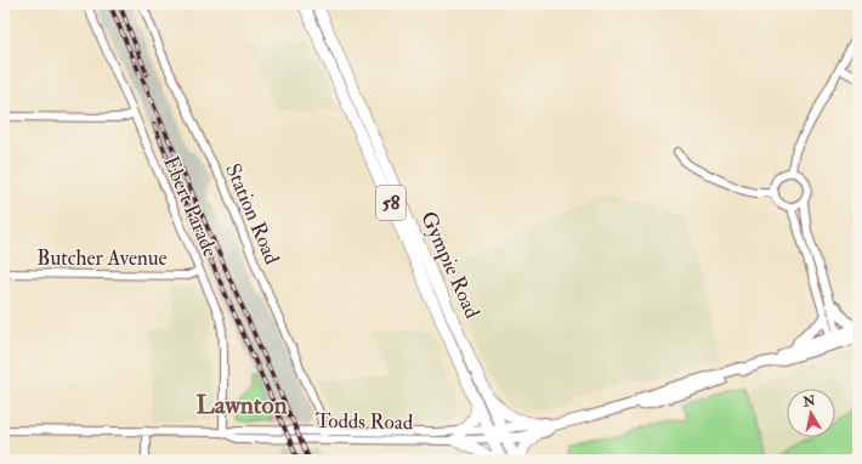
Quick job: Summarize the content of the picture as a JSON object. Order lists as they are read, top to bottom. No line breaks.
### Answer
{"streets":{"highway":["58","Gympie Road"],"main road":["Todds Road"],"street":["Ebert Parade","Station Road","Butcher Avenue"]},"crossings":[["Ebert Parade","Butcher Avenue"],["Ebert Parade","Todds Road"],["Station Road","Todds Road"],["Gympie Road","Todds Road"]],"districts":["Lawnton"],"north":"top"}
